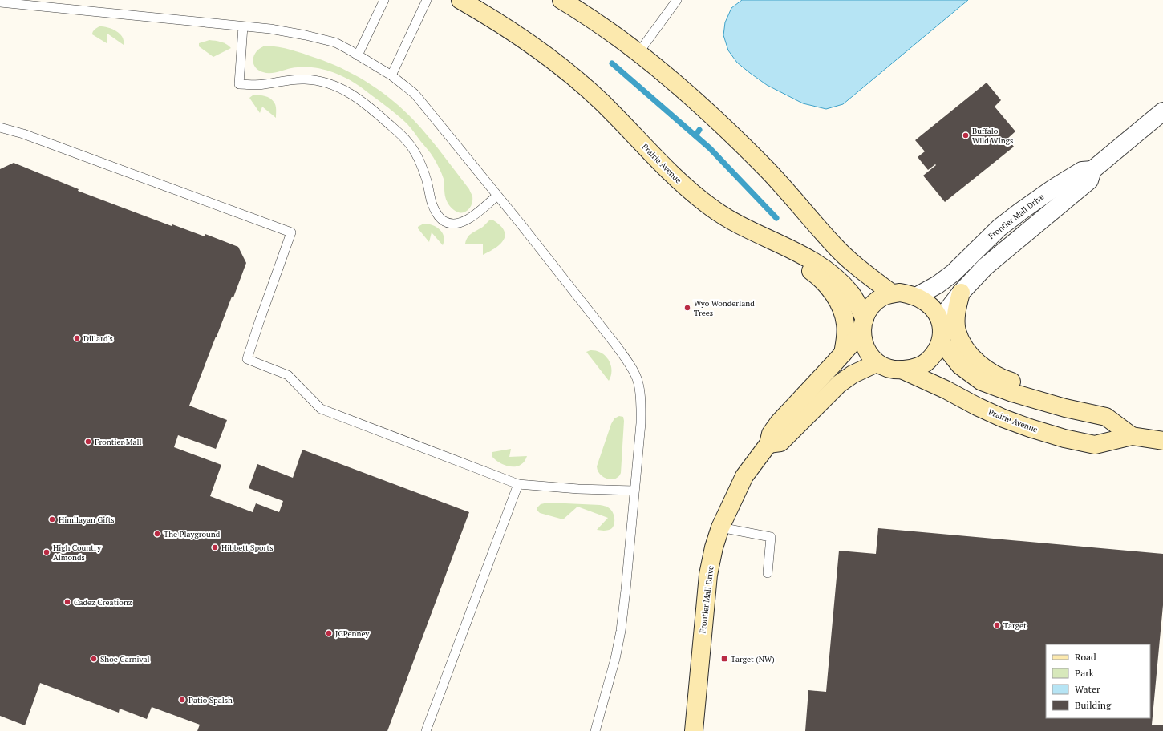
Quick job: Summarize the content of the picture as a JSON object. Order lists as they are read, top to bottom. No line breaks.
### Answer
{"streets":{"street":["Prairie Avenue","Frontier Mall Drive"]},"crossings":[["Prairie Avenue","Frontier Mall Drive"]],"places":{"other":["Buffalo Wild Wings","Wyo Wonderland Trees","Dillard's","Frontier Mall","Himilayan Gifts","The Playground","Hibbett Sports","High Country Almonds","Cadez Creationz","Target","JCPenney","Shoe Carnival","Patio Spalsh"],"transit":["Target (NW)"]},"legend":["Road","Park","Water","Building"]}
